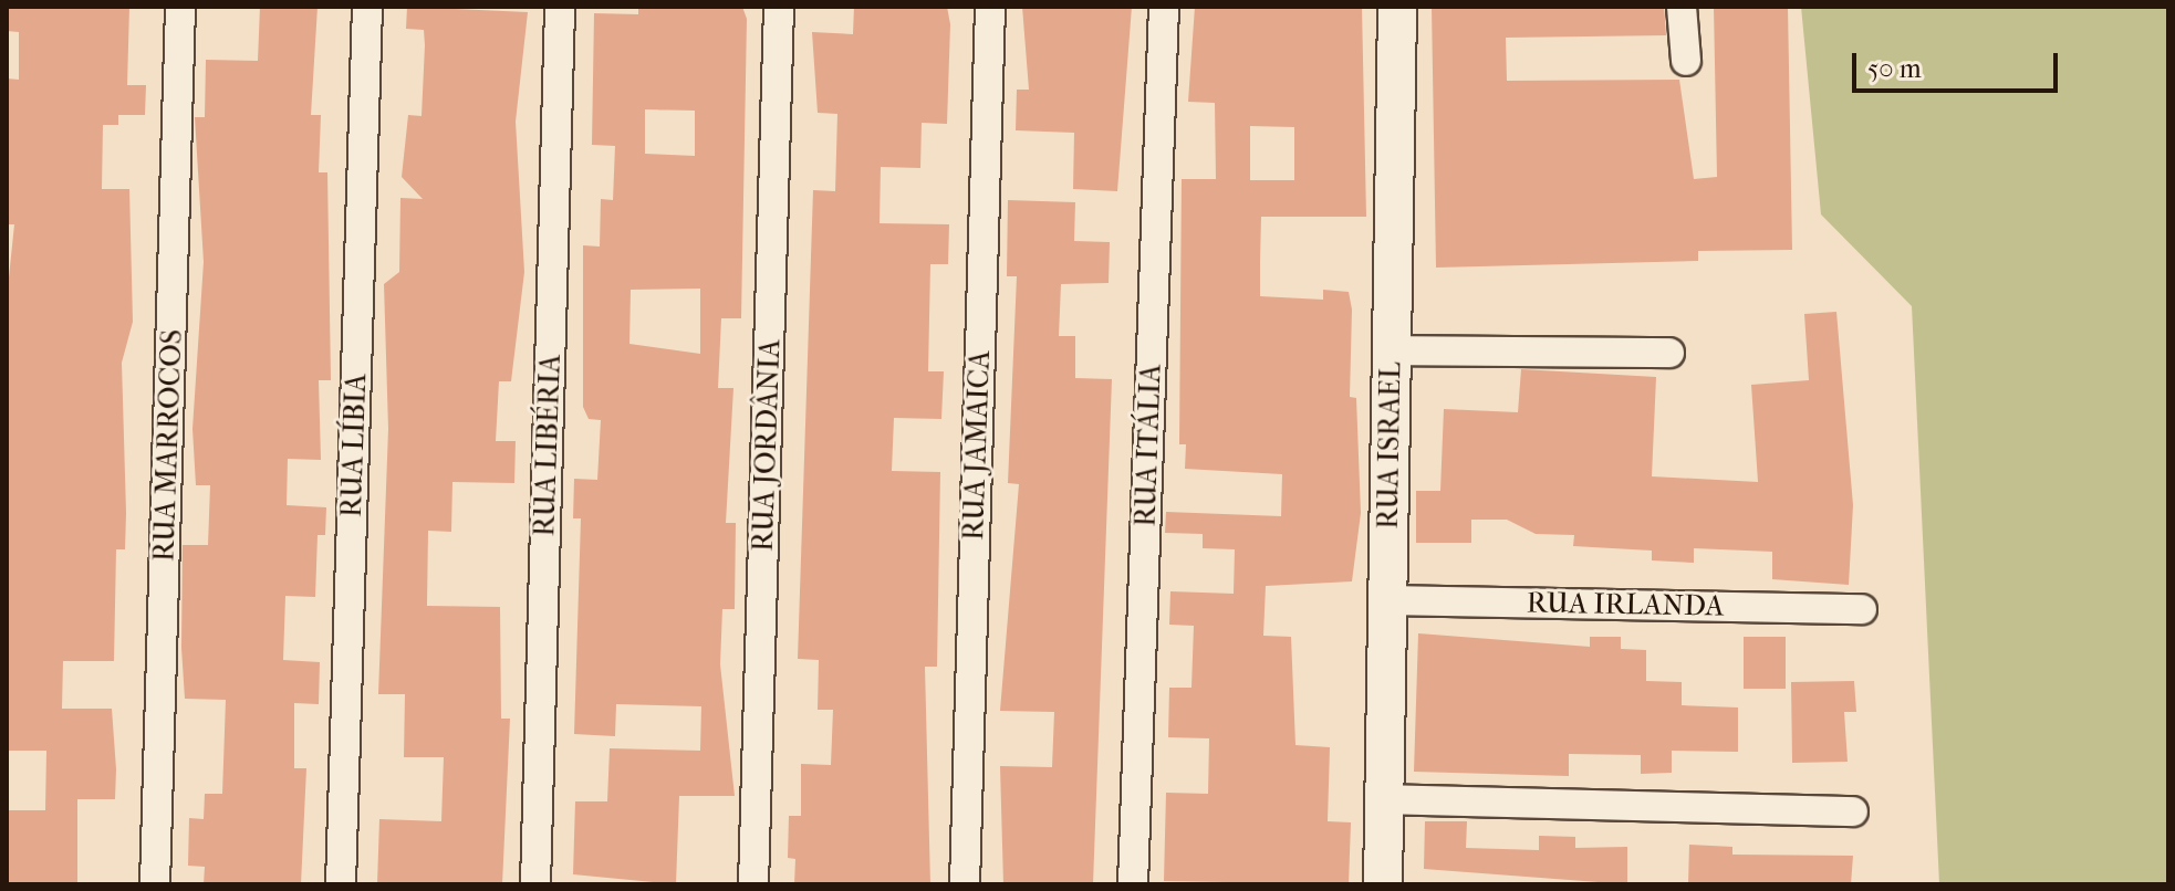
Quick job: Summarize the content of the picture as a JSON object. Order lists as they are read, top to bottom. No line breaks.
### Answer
{"streets":{"street":["RUA MARROCOS","RUA LÍBIA","RUA LIBÉRIA","RUA JORDÂNIA","RUA JAMAICA","RUA ITÁLIA","RUA ISRAEL","RUA IRLANDA"]},"crossings":[["RUA ISRAEL","RUA IRLANDA"]],"scale_bar":"50 m"}
